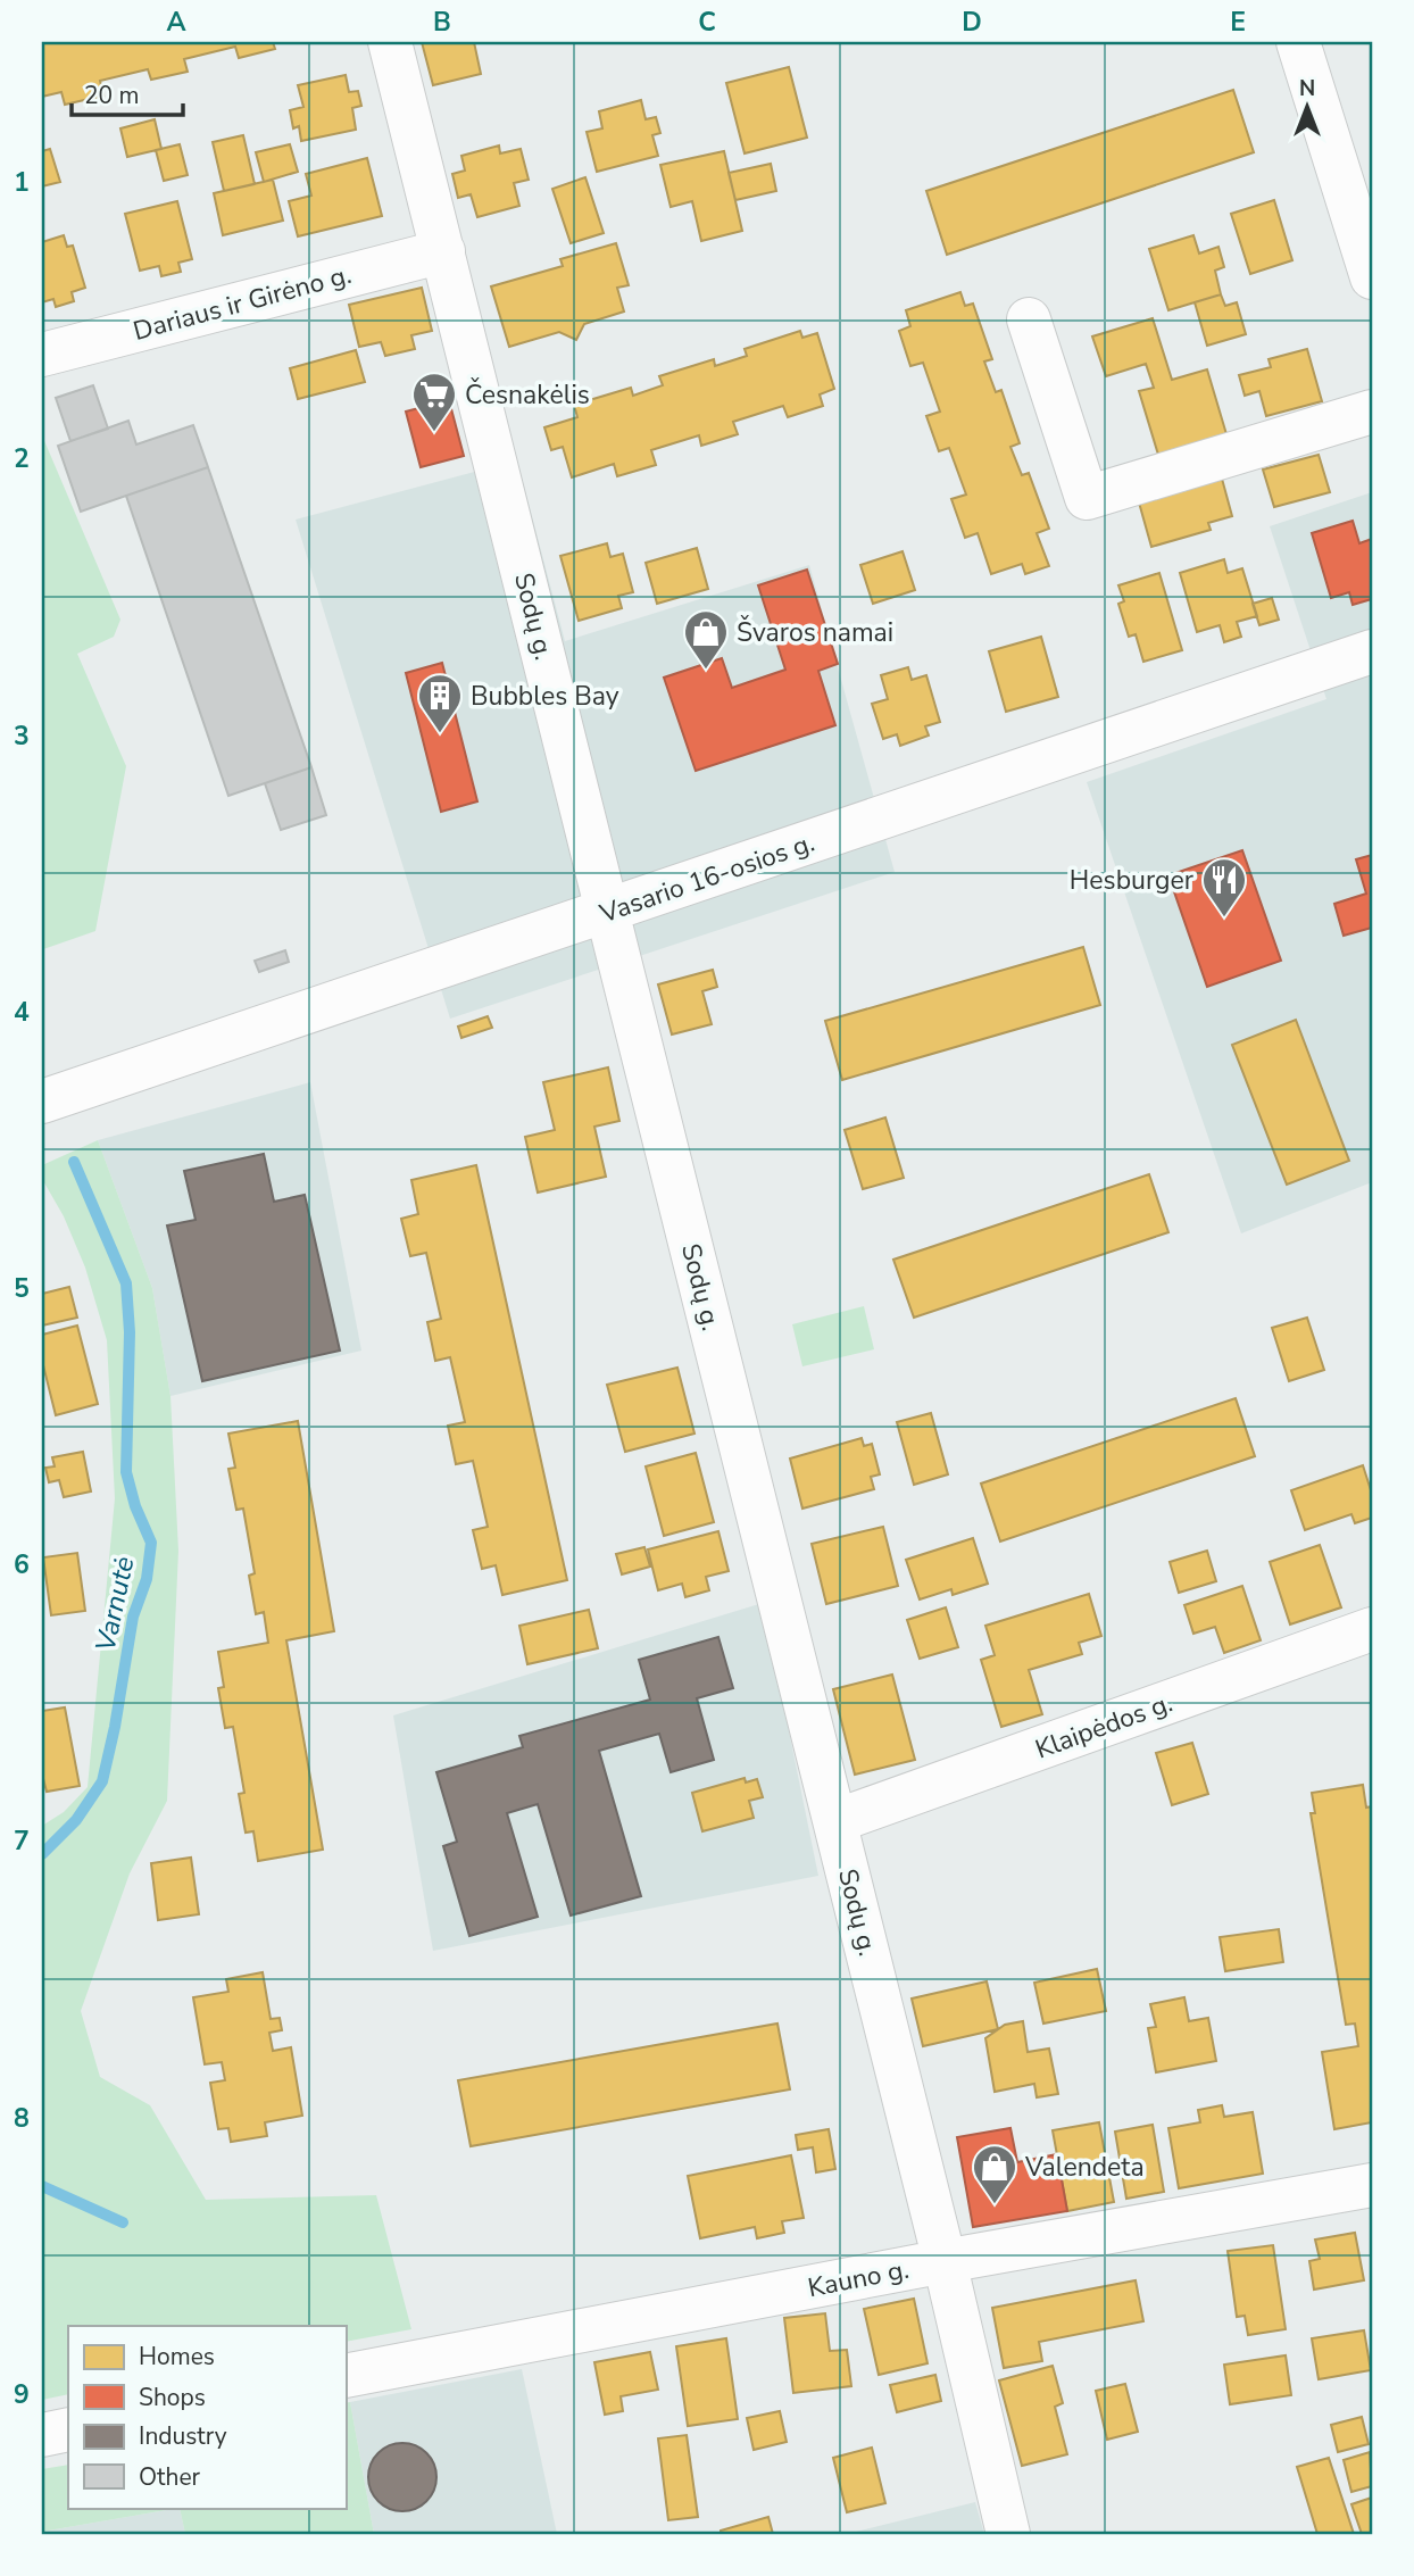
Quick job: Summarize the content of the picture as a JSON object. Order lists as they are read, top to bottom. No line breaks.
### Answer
{"streets":{"main road":["Dariaus ir Girėno g.","Sodų g.","Vasario 16-osios g.","Klaipėdos g.","Kauno g."]},"crossings":[["Dariaus ir Girėno g.","Sodų g."],["Sodų g.","Vasario 16-osios g."],["Sodų g.","Klaipėdos g."],["Sodų g.","Kauno g."]],"water":["Varnutė"],"places":{"supermarket":["Česnakėlis"],"shop":["Švaros namai","Valendeta"],"building":["Bubbles Bay"],"restaurant":["Hesburger"]},"legend":["Homes","Shops","Industry","Other"],"scale_bar":"20 m","north":"top","grid":{"columns":["A","B","C","D","E"],"rows":["1","2","3","4","5","6","7","8","9"]}}
